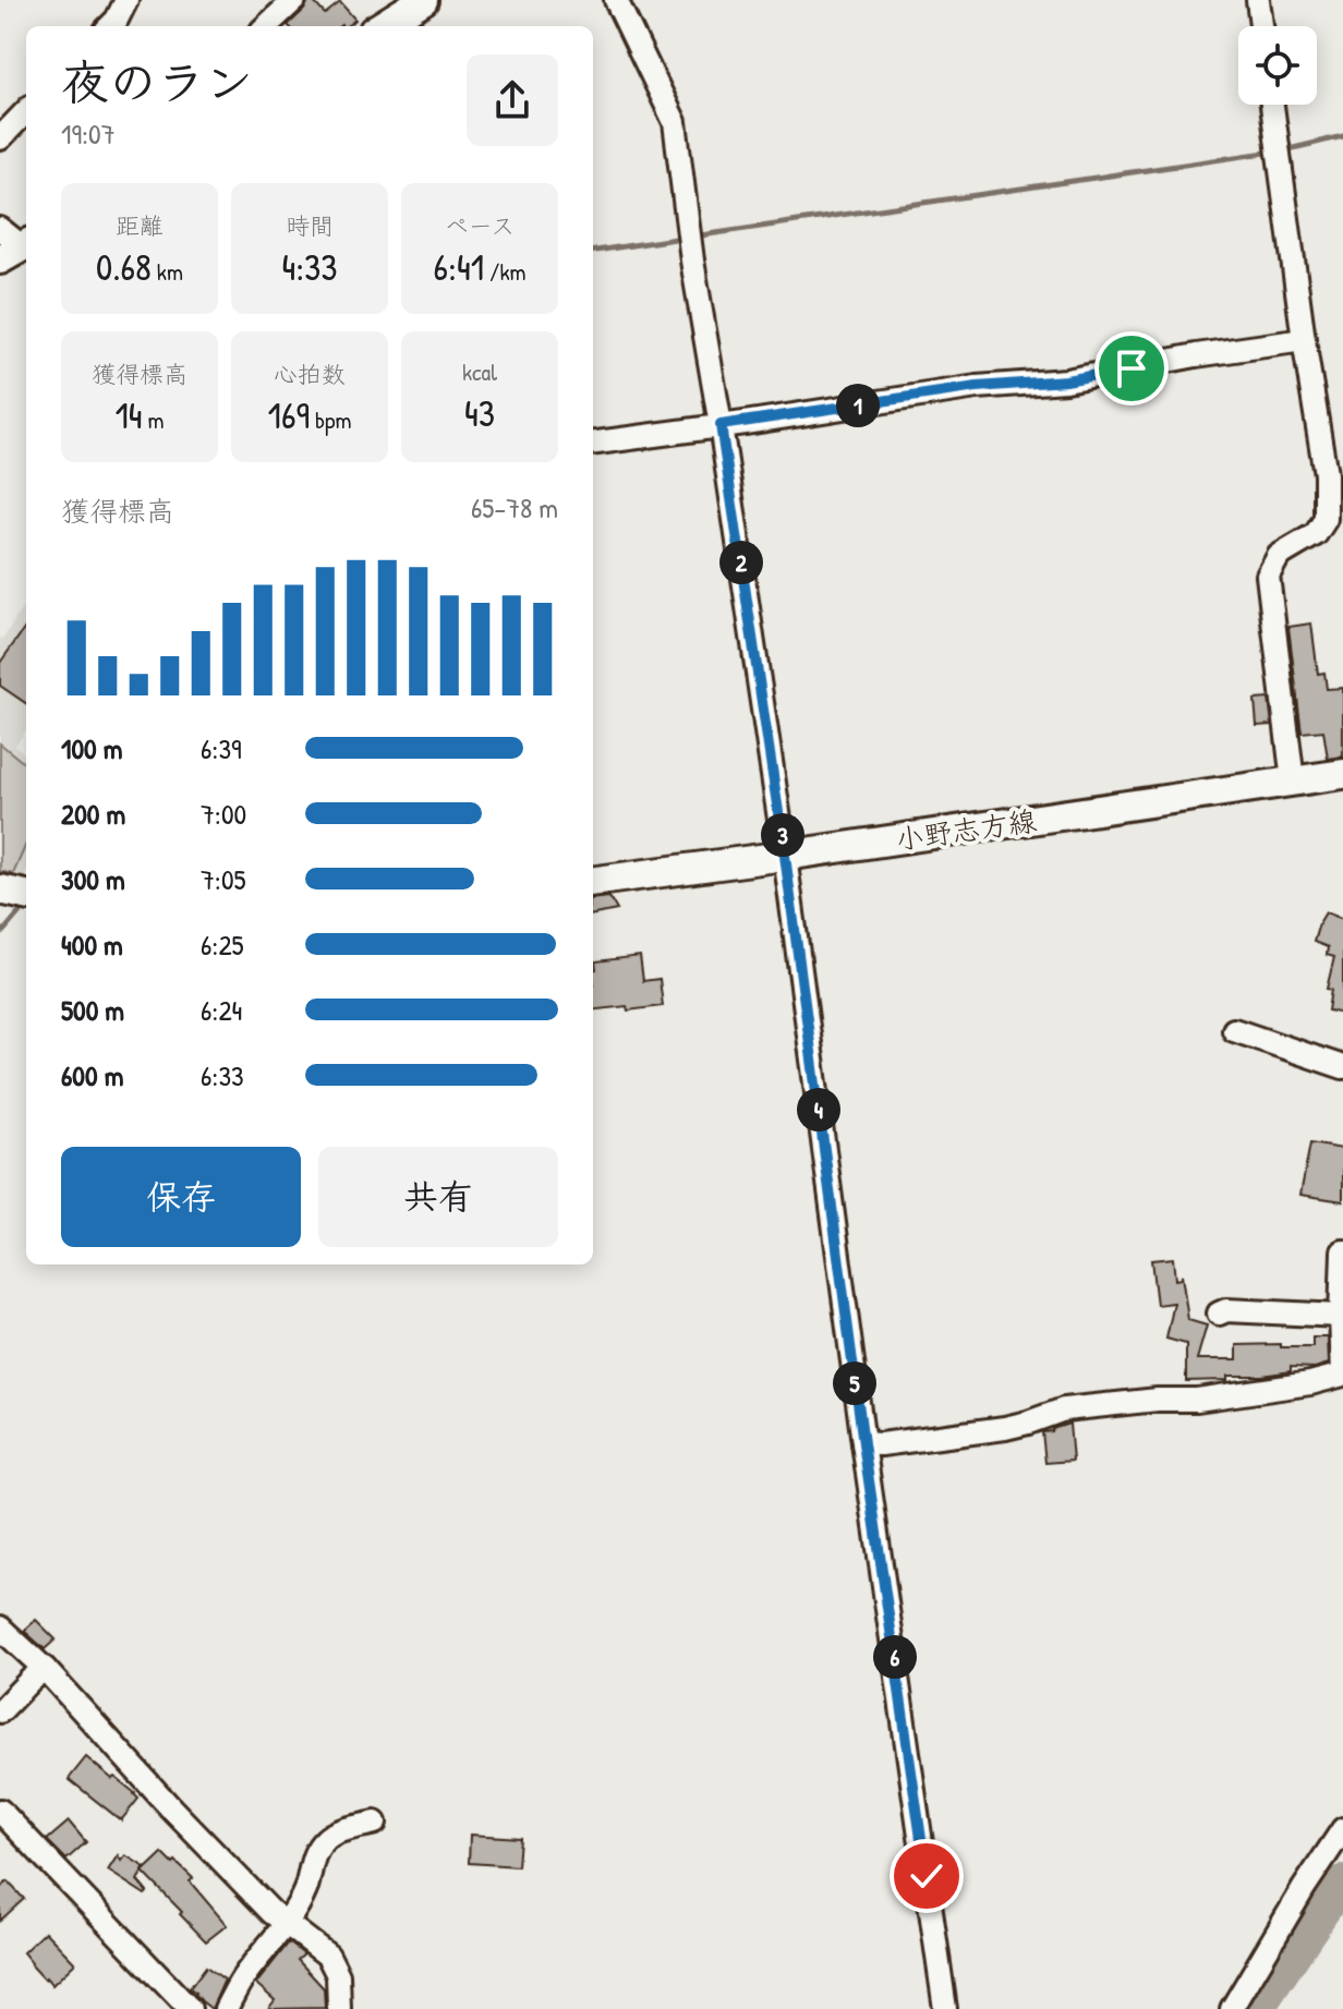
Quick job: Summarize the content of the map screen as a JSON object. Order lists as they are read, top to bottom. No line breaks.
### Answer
{"streets":{"main road":["小野志方線"]},"page":{"heading":["夜のラン","19:07"],"stats":[["距離","0.68 km"],["時間","4:33"],["ペース","6:41 /km"],["獲得標高","14 m"],["心拍数","169 bpm"],["kcal","43"]],"pins":["1","2","3","4","5","6"],"chart":["獲得標高","65–78 m"],"list":[{"name":"100 m","note":"6:39"},{"name":"200 m","note":"7:00"},{"name":"300 m","note":"7:05"},{"name":"400 m","note":"6:25"},{"name":"500 m","note":"6:24"},{"name":"600 m","note":"6:33"}],"buttons":["保存","共有"]}}
